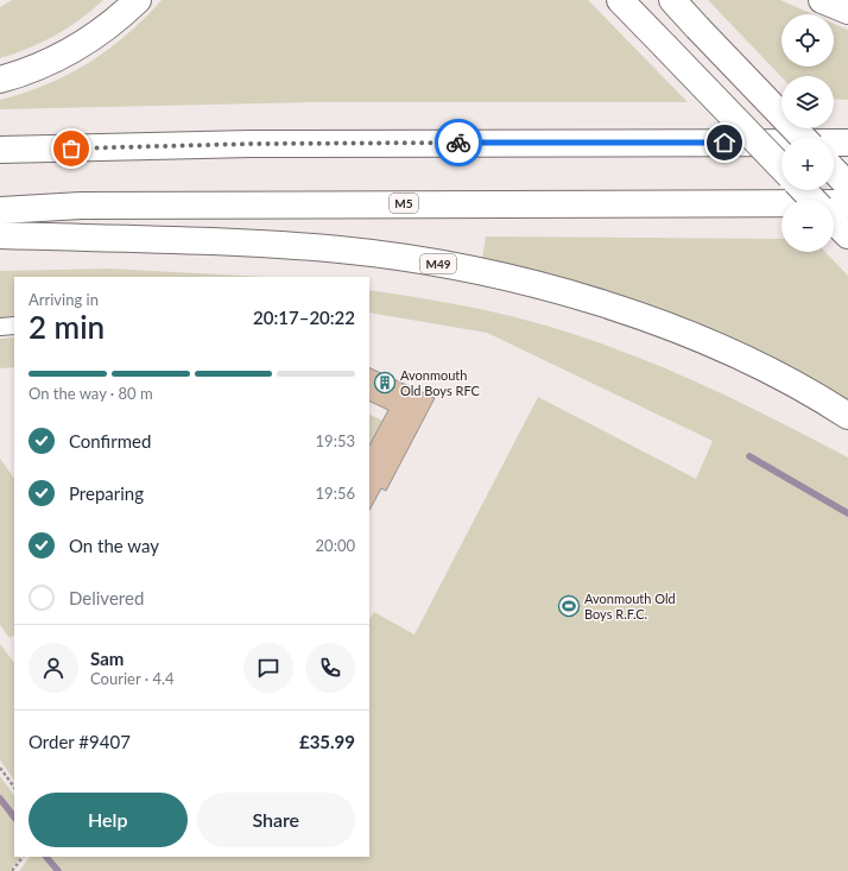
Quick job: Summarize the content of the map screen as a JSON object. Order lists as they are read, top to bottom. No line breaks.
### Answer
{"streets":{"highway":["M5","M49"]},"places":{"building":["Avonmouth Old Boys RFC"],"sports":["Avonmouth Old Boys R.F.C."]},"page":{"map_buttons":["+","−"],"heading":["2 min","Arriving in","20:17–20:22"],"panel":["Sam","Courier · 4.4","Order #9407","£35.99"],"bar":"On the way · 80 m","list":[["Confirmed","19:53"],["Preparing","19:56"],["On the way","20:00"],"Delivered"],"buttons":["Help","Share"]}}
